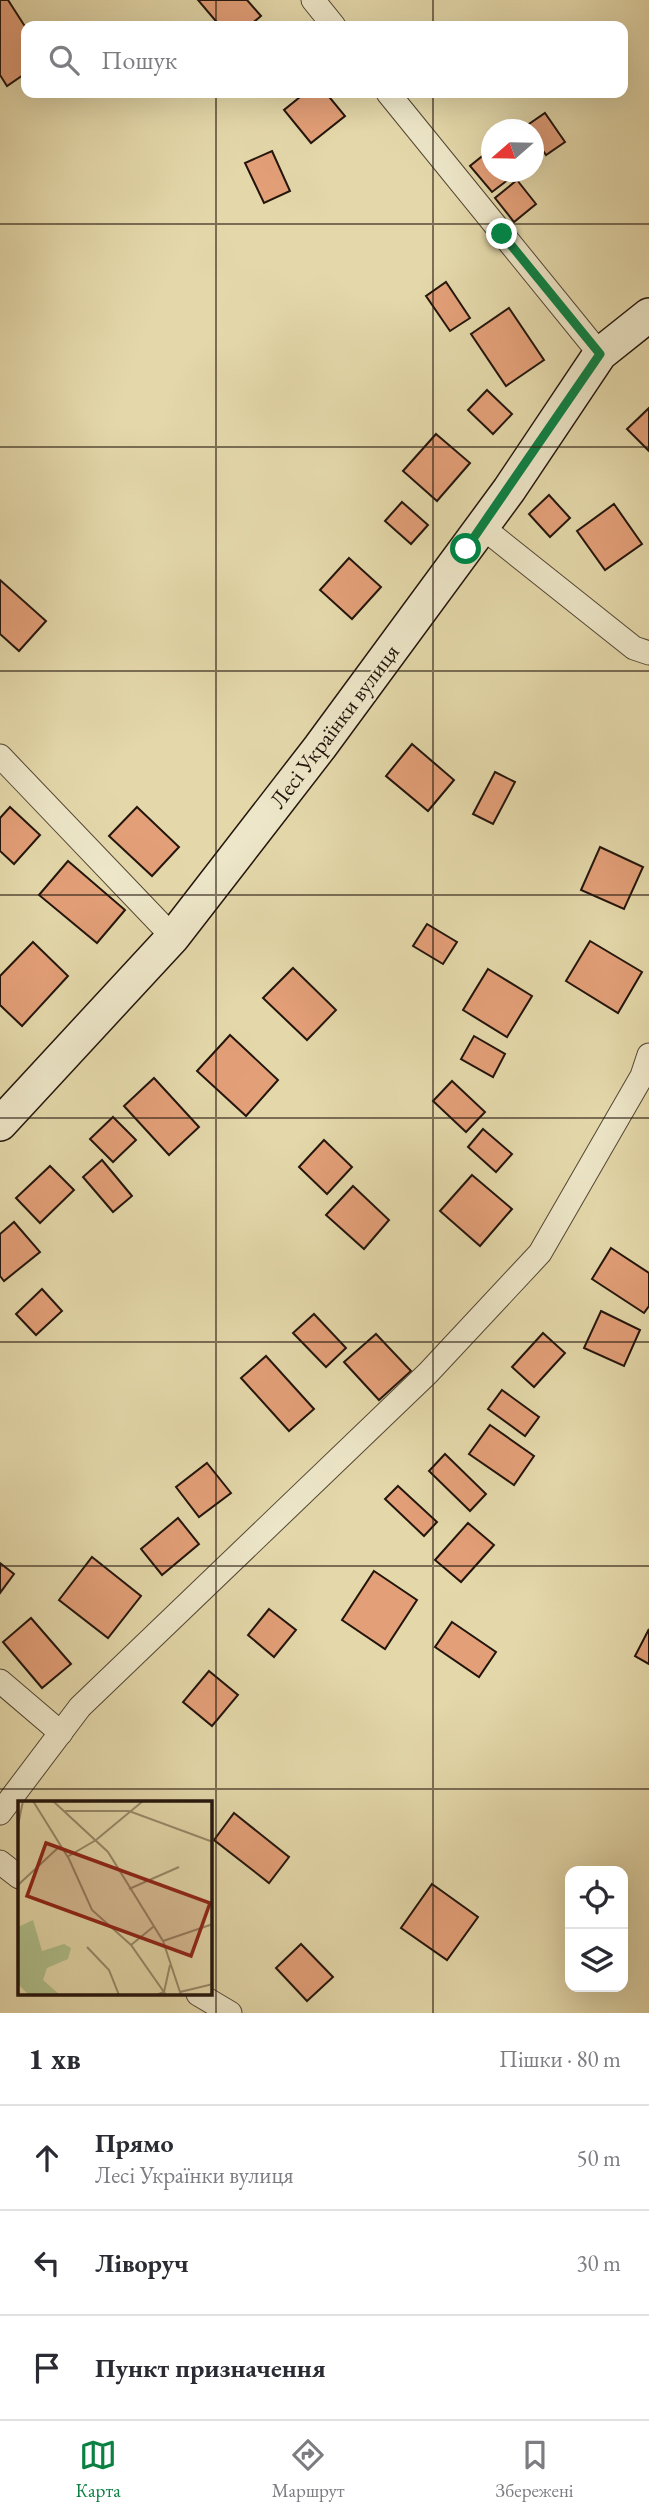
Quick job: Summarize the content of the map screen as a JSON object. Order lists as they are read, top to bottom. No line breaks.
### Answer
{"streets":{"street":["Лесі Українки вулиця"]},"north":"left","page":{"search":"Пошук","heading":["1 хв","Пішки · 80 m"],"list":[["Прямо","Лесі Українки вулиця","50 m"],["Ліворуч","30 m"],"Пункт призначення"],"nav":["Карта","Маршрут","Збережені"]}}
